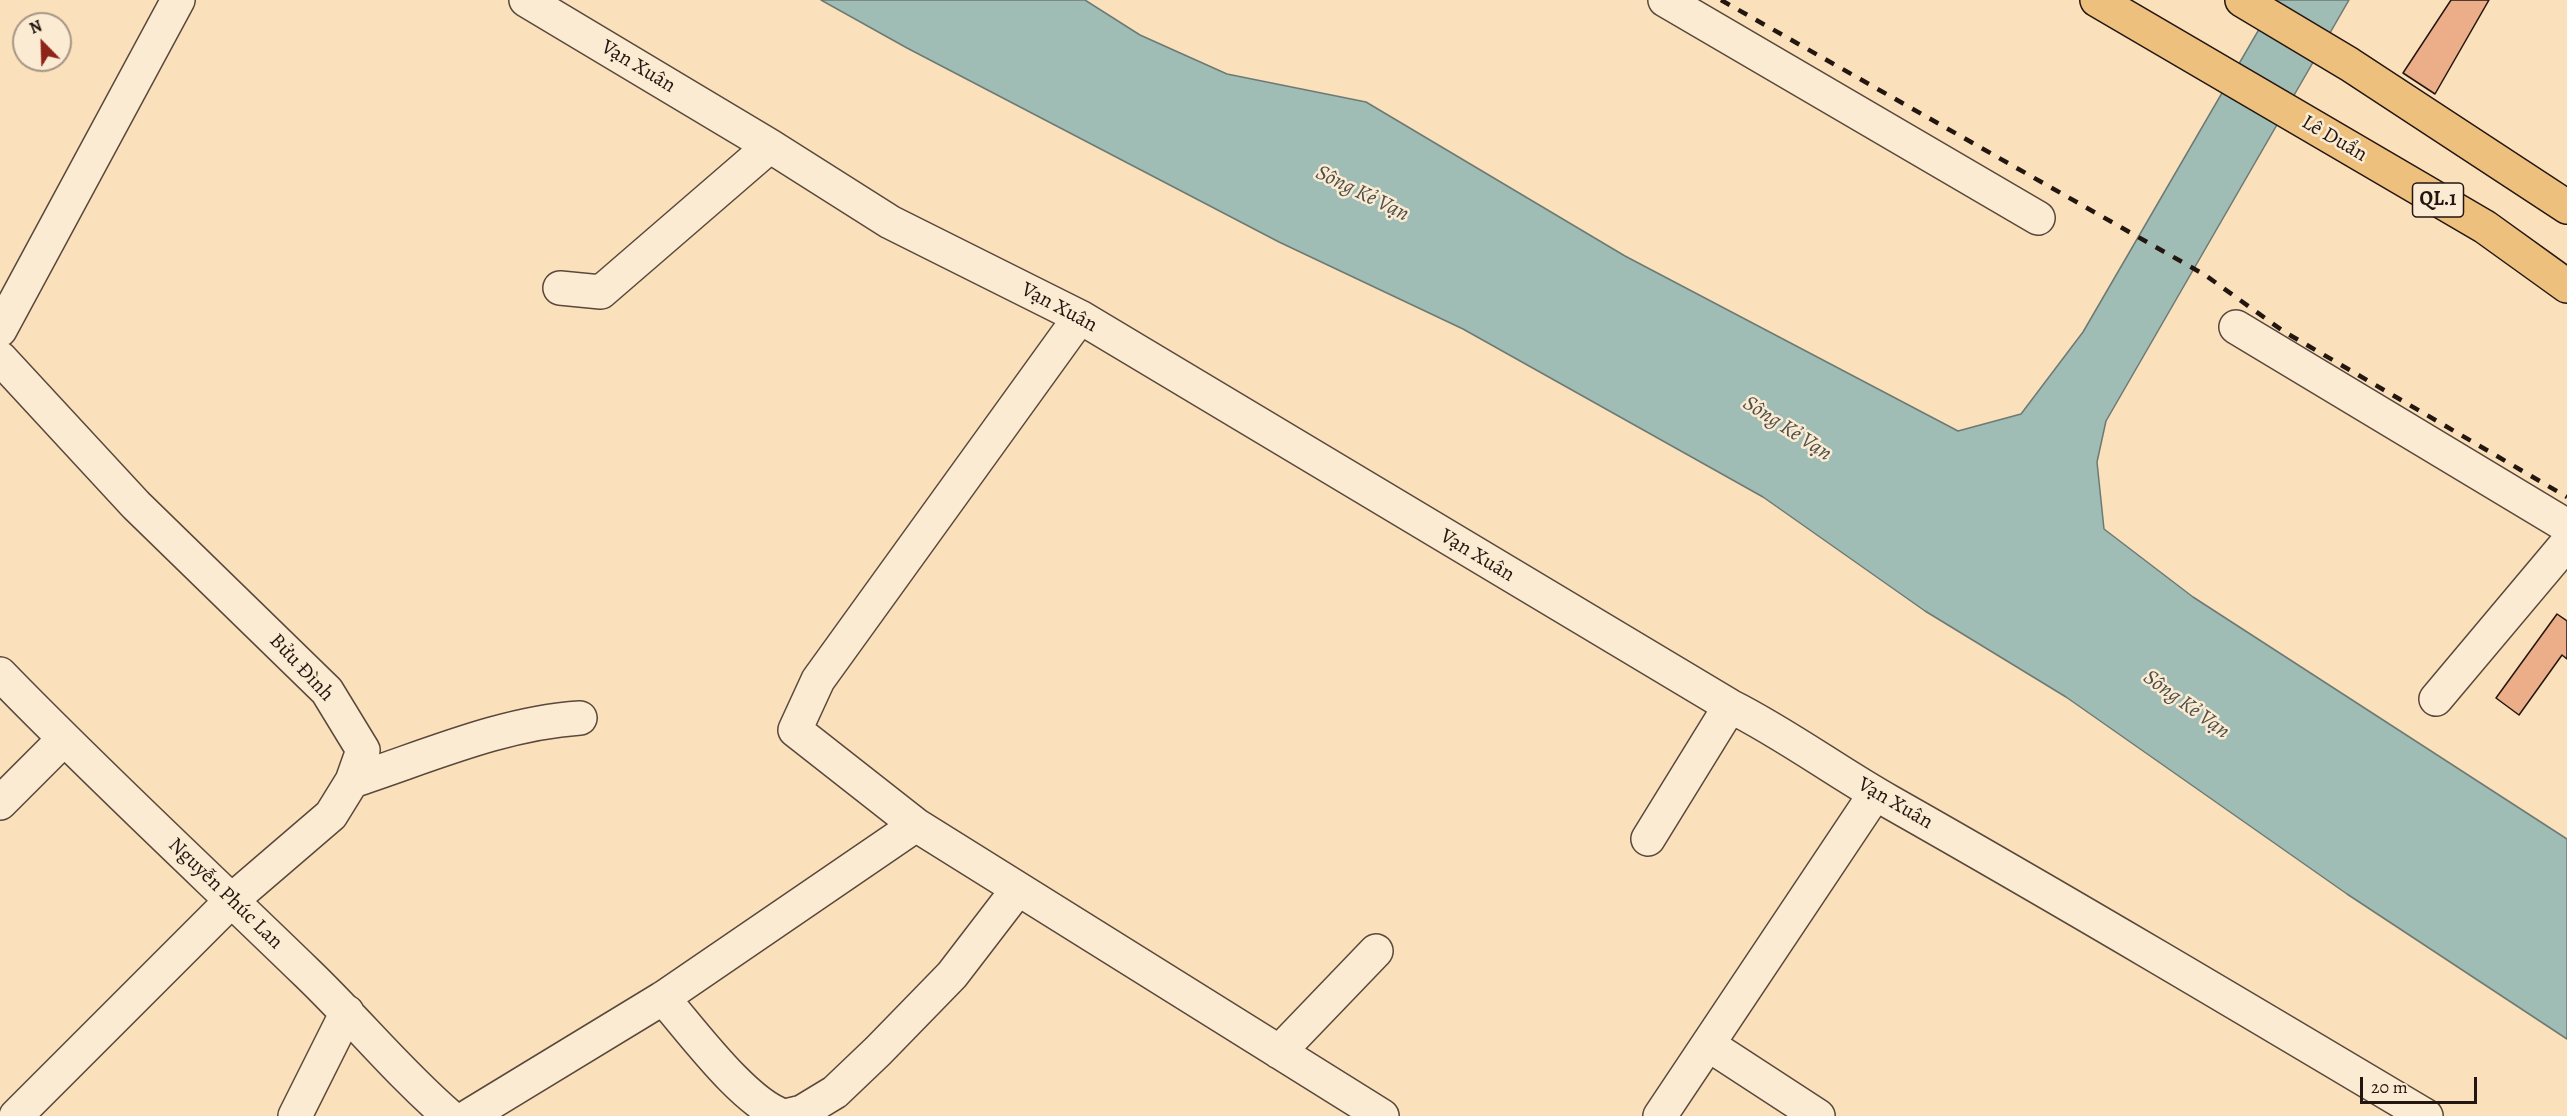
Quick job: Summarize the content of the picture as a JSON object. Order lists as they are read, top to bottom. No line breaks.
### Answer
{"streets":{"main road":["Lê Duẩn","QL.1"],"street":["Vạn Xuân","Bửu Đình","Nguyễn Phúc Lan"]},"crossings":[["Bửu Đình","Nguyễn Phúc Lan"]],"water":["Sông Kẻ Vạn"],"scale_bar":"20 m","north":"top left"}
